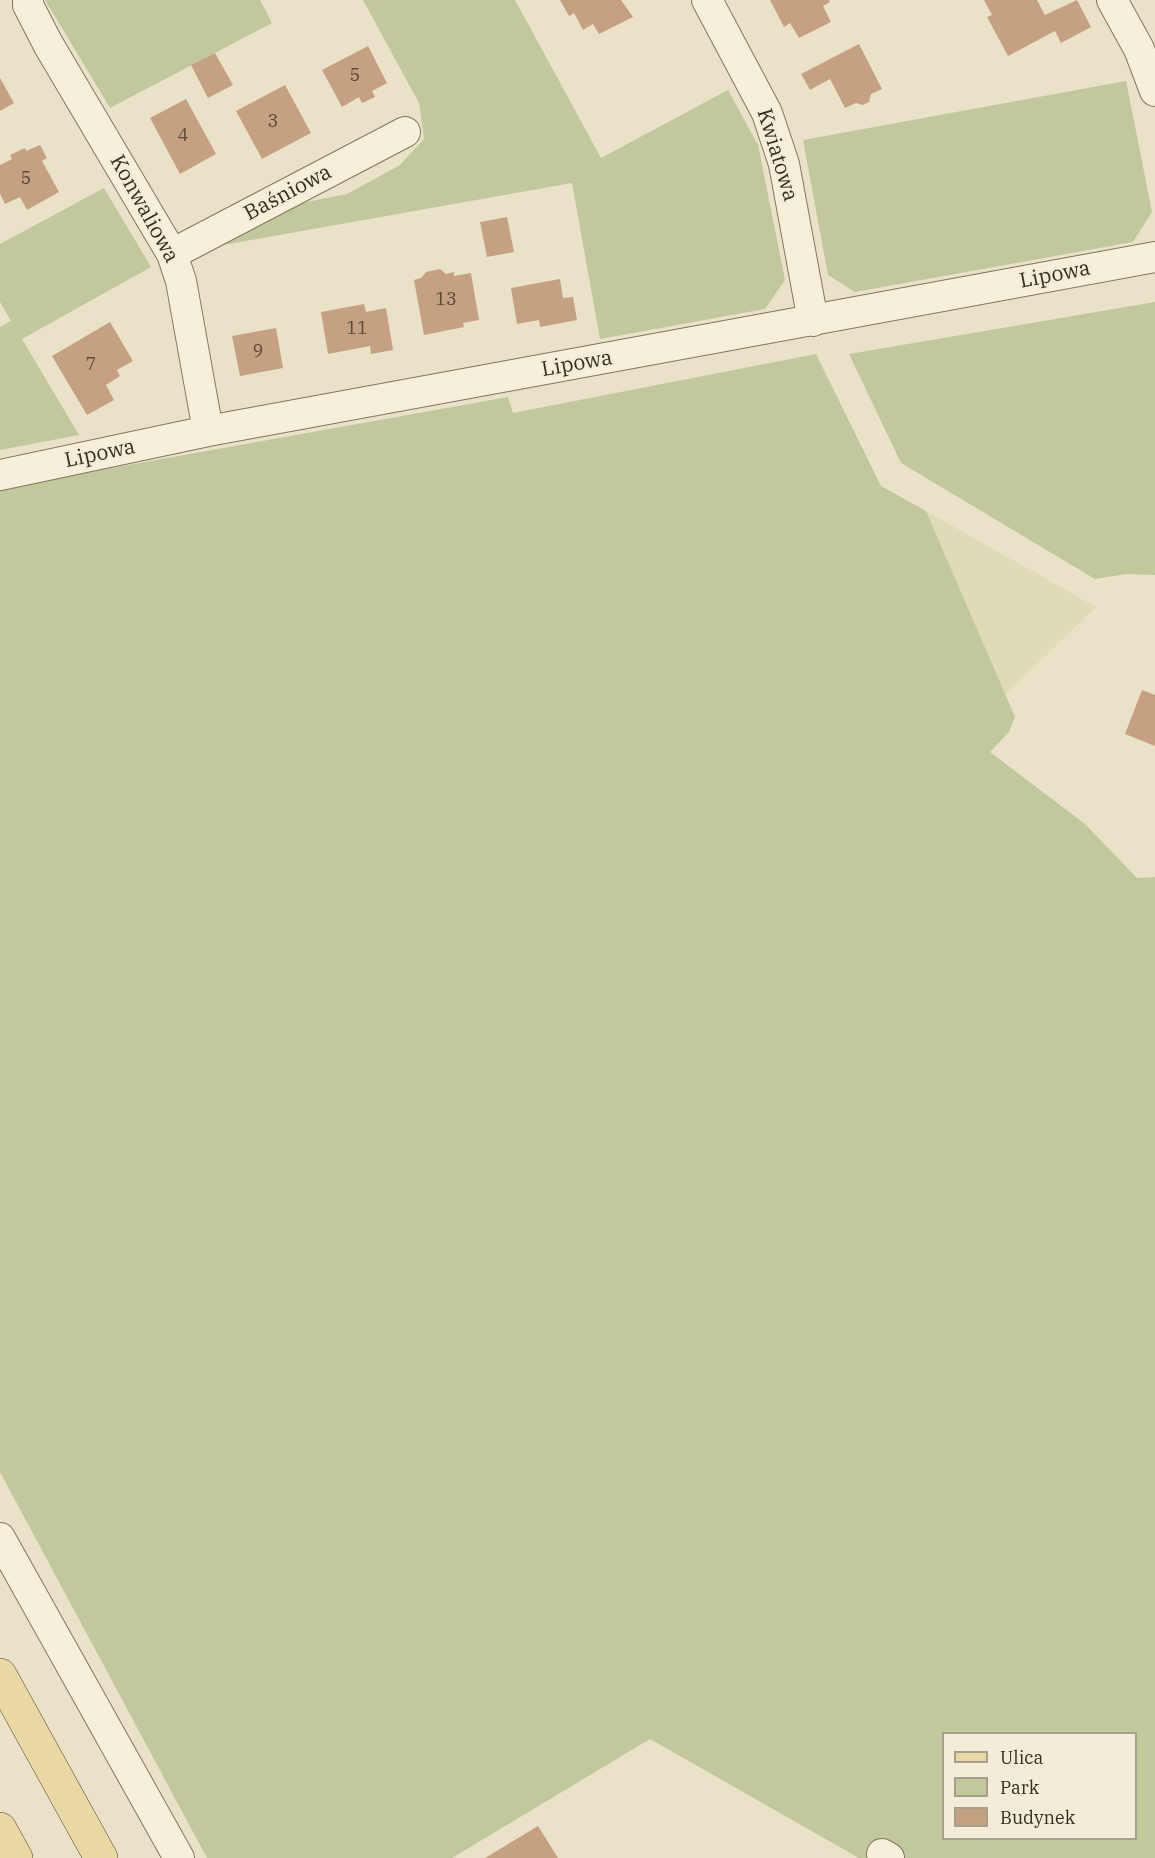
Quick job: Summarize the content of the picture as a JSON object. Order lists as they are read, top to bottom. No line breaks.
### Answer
{"streets":{"street":["Kwiatowa","Baśniowa","Konwaliowa","Lipowa"]},"crossings":[["Kwiatowa","Lipowa"],["Baśniowa","Konwaliowa"],["Konwaliowa","Lipowa"]],"house_numbers":["5","3","4","5","13","11","9","7"],"legend":["Ulica","Park","Budynek"]}
